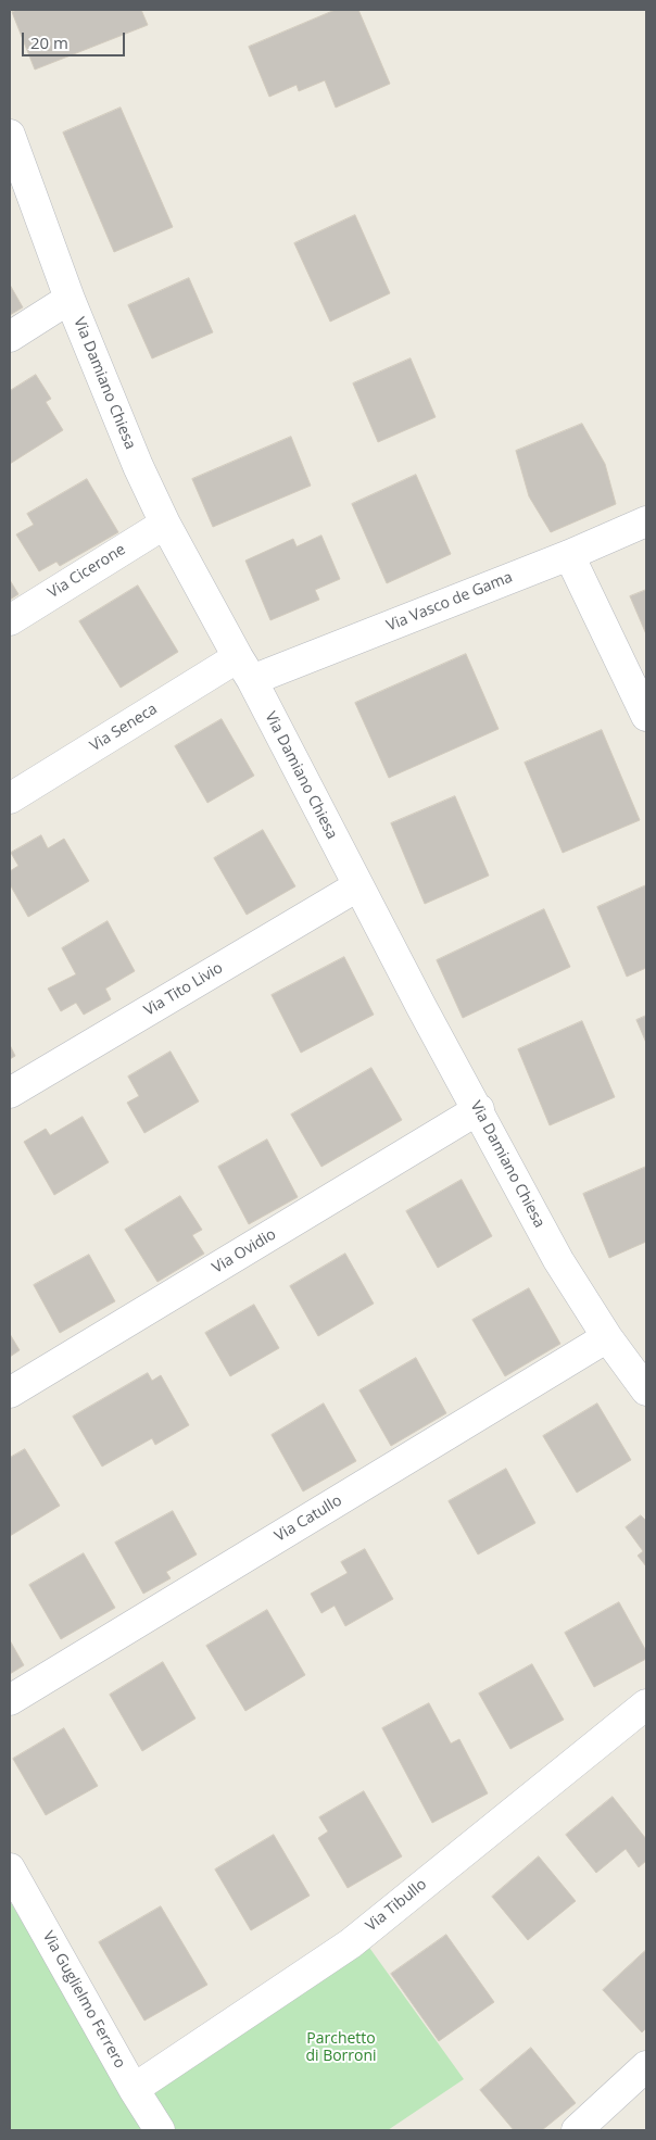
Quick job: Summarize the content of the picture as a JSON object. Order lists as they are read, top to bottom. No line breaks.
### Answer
{"streets":{"street":["Via Damiano Chiesa","Via Cicerone","Via Vasco de Gama","Via Seneca","Via Tito Livio","Via Ovidio","Via Catullo","Via Tibullo","Via Guglielmo Ferrero"]},"crossings":[["Via Damiano Chiesa","Via Cicerone"],["Via Damiano Chiesa","Via Vasco de Gama"],["Via Damiano Chiesa","Via Seneca"],["Via Damiano Chiesa","Via Tito Livio"],["Via Damiano Chiesa","Via Ovidio"],["Via Damiano Chiesa","Via Catullo"],["Via Vasco de Gama","Via Seneca"],["Via Tibullo","Via Guglielmo Ferrero"]],"parks":["Parchetto di Borroni"],"scale_bar":"20 m"}
